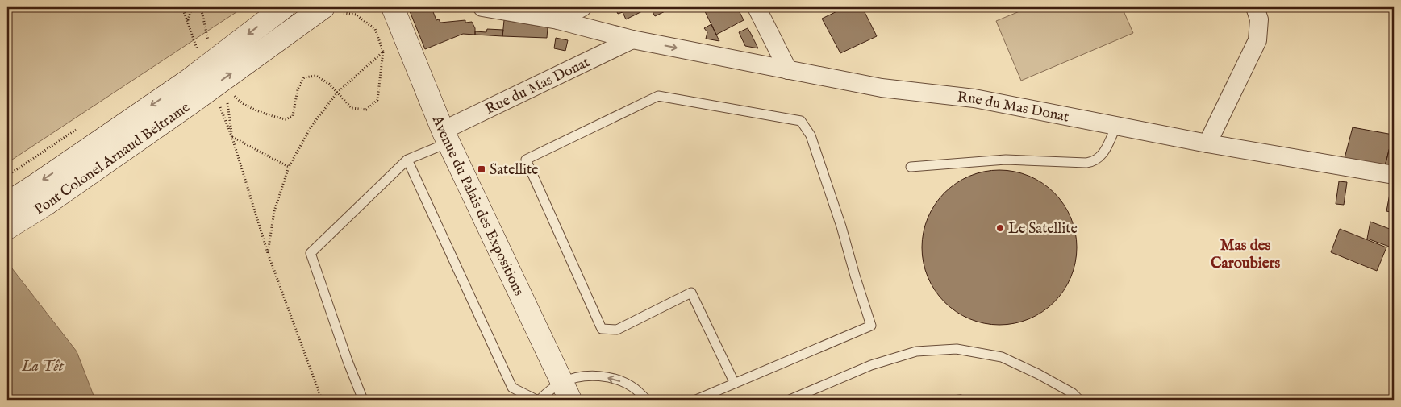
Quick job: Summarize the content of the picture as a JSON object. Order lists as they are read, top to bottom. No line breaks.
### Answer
{"streets":{"main road":["Pont Colonel Arnaud Beltrame","Avenue du Palais des Expositions"],"street":["Rue du Mas Donat"]},"crossings":[["Rue du Mas Donat","Avenue du Palais des Expositions"]],"districts":["Mas des Caroubiers"],"water":["La Têt"],"places":{"transit":["Satellite"],"other":["Le Satellite"]}}
